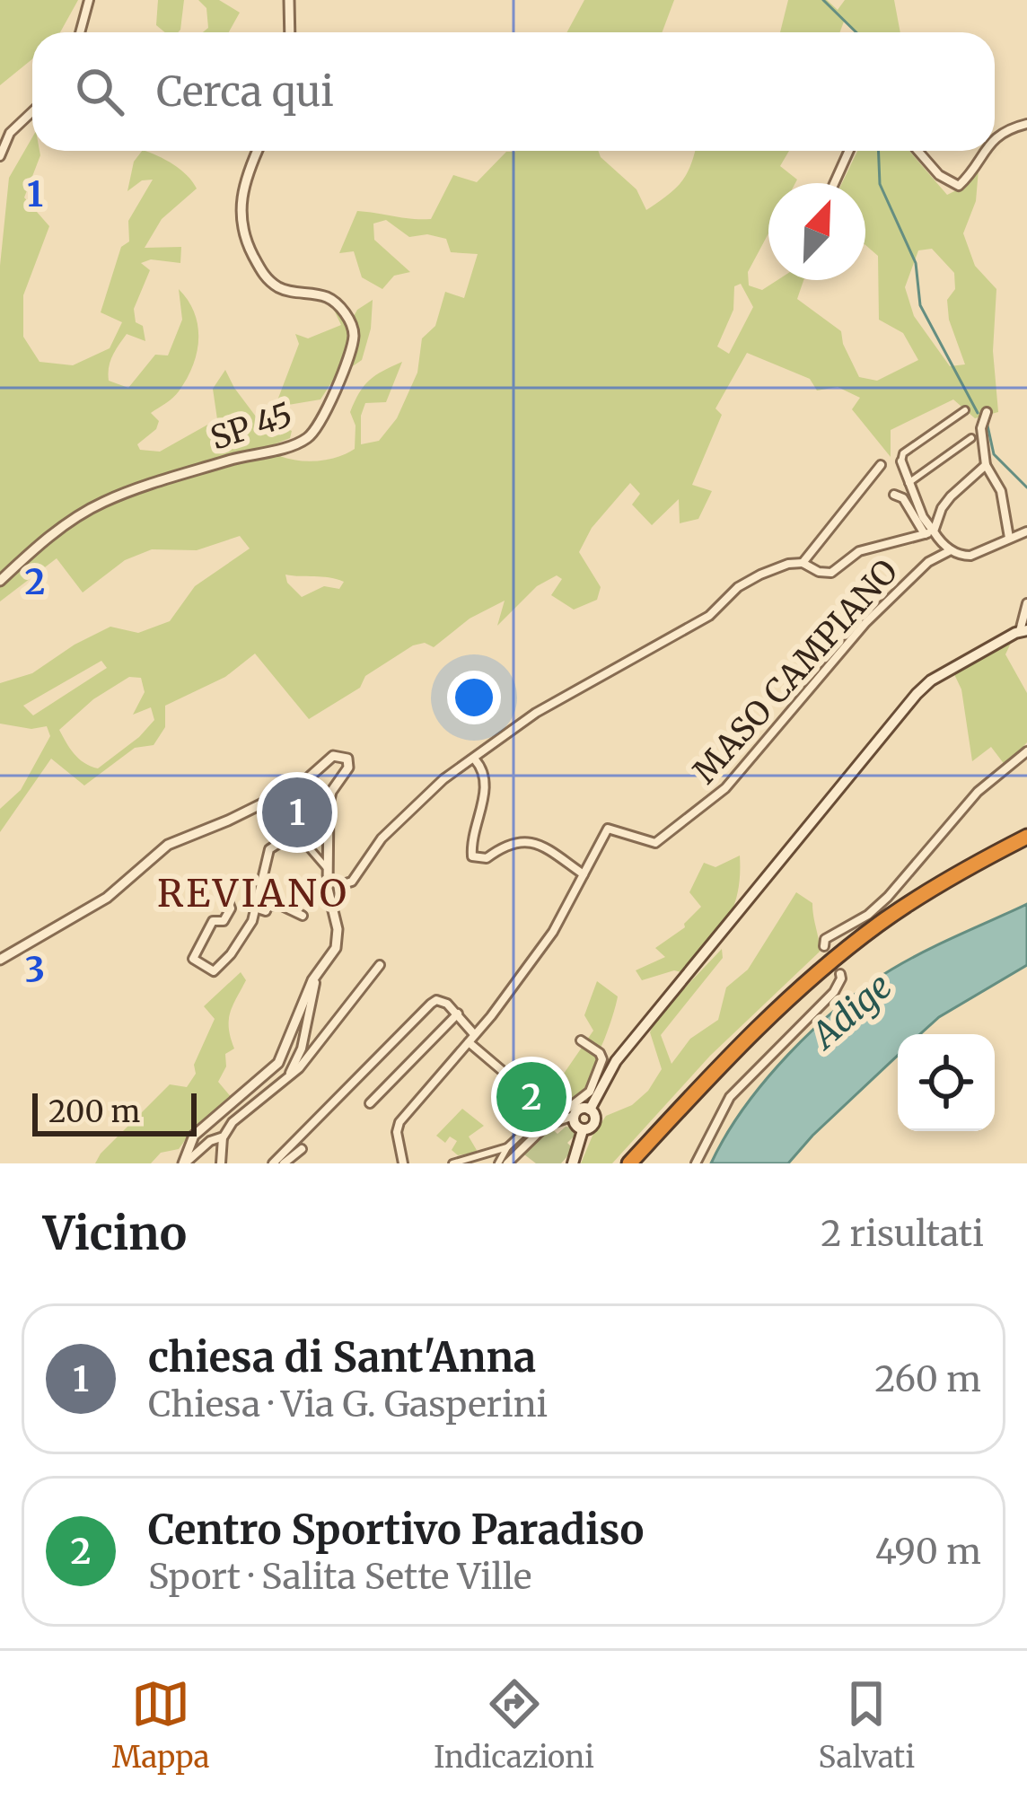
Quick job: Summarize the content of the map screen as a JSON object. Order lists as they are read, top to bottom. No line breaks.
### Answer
{"streets":{"street":["SP 45","MASO CAMPIANO"]},"districts":["REVIANO"],"water":["Adige"],"scale_bar":"200 m","north":"top right","page":{"search":"Cerca qui","pins":["1","2"],"scale":"200 m","heading":["Vicino","2 risultati"],"list":[{"mark":"1","name":"chiesa di Sant'Anna","note":"Chiesa · Via G. Gasperini","value":"260 m"},{"mark":"2","name":"Centro Sportivo Paradiso","note":"Sport · Salita Sette Ville","value":"490 m"}],"nav":["Mappa","Indicazioni","Salvati"]},"grid":{"rows":["1","2","3"]}}
